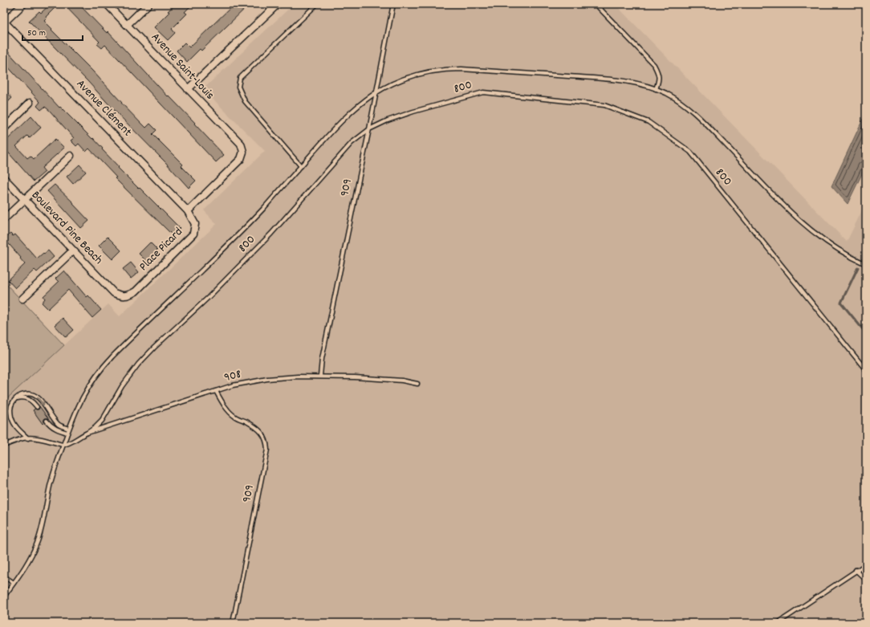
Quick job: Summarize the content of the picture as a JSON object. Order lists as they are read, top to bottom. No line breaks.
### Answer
{"streets":{"street":["Avenue Saint-Louis","Avenue Clément","Boulevard Pine Beach","Place Picard"],"lane":["800","909","908"]},"crossings":[["Avenue Saint-Louis","Avenue Clément"],["Avenue Saint-Louis","Place Picard"],["800","909"],["800","908"],["Avenue Clément","Place Picard"],["909","908"],["Boulevard Pine Beach","Place Picard"]],"scale_bar":"50 m"}
